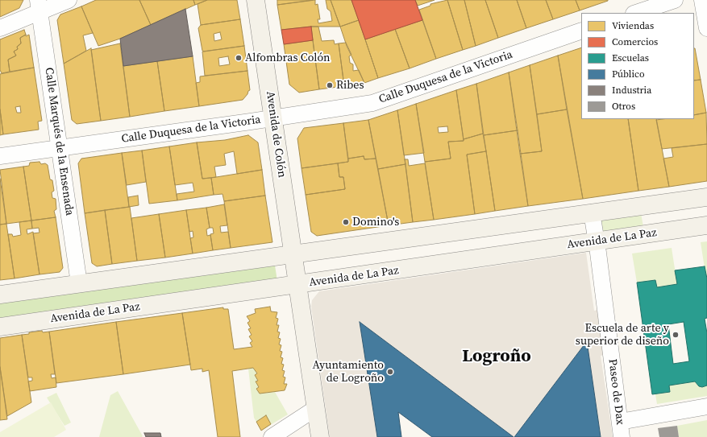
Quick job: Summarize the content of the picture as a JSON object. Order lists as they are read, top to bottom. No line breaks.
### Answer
{"streets":{"main road":["Avenida de Colón","Avenida de La Paz"],"street":["Calle Duquesa de la Victoria","Calle Marqués de la Ensenada","Paseo de Dax"]},"crossings":[["Calle Duquesa de la Victoria","Avenida de Colón"],["Calle Duquesa de la Victoria","Calle Marqués de la Ensenada"],["Avenida de Colón","Avenida de La Paz"],["Calle Marqués de la Ensenada","Avenida de La Paz"],["Avenida de La Paz","Paseo de Dax"]],"districts":["Logroño"],"places":["Alfombras Colón","Ribes","Domino's","Escuela de arte y superior de diseño","Ayuntamiento de Logroño"],"legend":["Viviendas","Comercios","Escuelas","Público","Industria","Otros"]}
